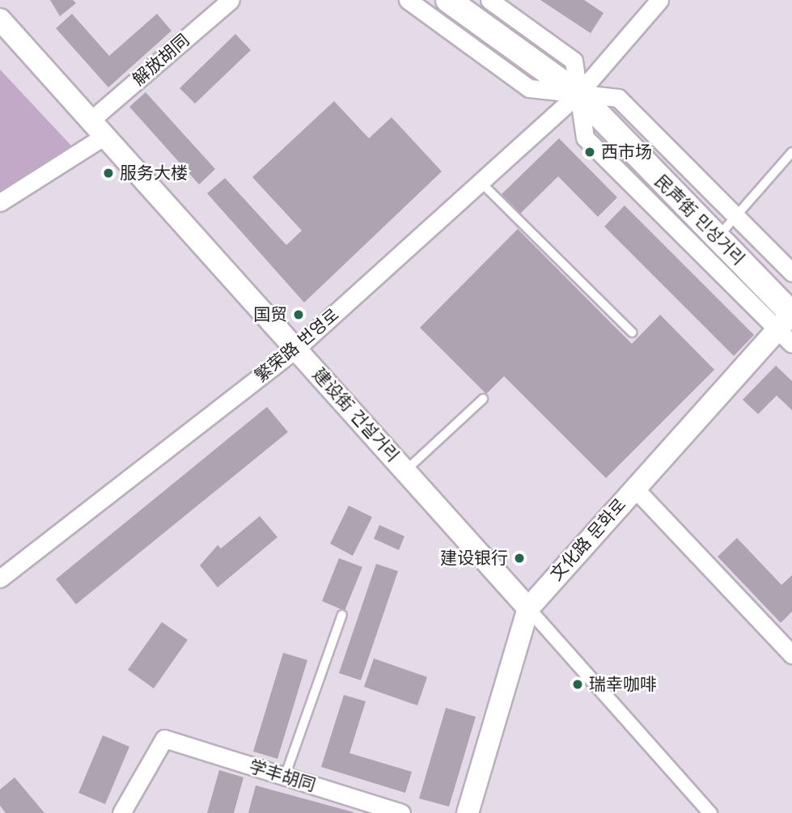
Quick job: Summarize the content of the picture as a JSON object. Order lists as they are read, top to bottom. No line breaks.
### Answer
{"streets":{"main road":["民声街 민성거리"],"street":["解放胡同","繁荣路 번영로","建设街 건설거리","文化路 문화로","学丰胡同"]},"crossings":[["解放胡同","建设街 건설거리"],["民声街 민성거리","繁荣路 번영로"],["民声街 민성거리","文化路 문화로"],["繁荣路 번영로","建设街 건설거리"],["建设街 건설거리","文化路 문화로"]],"places":["西市场","服务大楼","国贸","建设银行","瑞幸咖啡"]}
